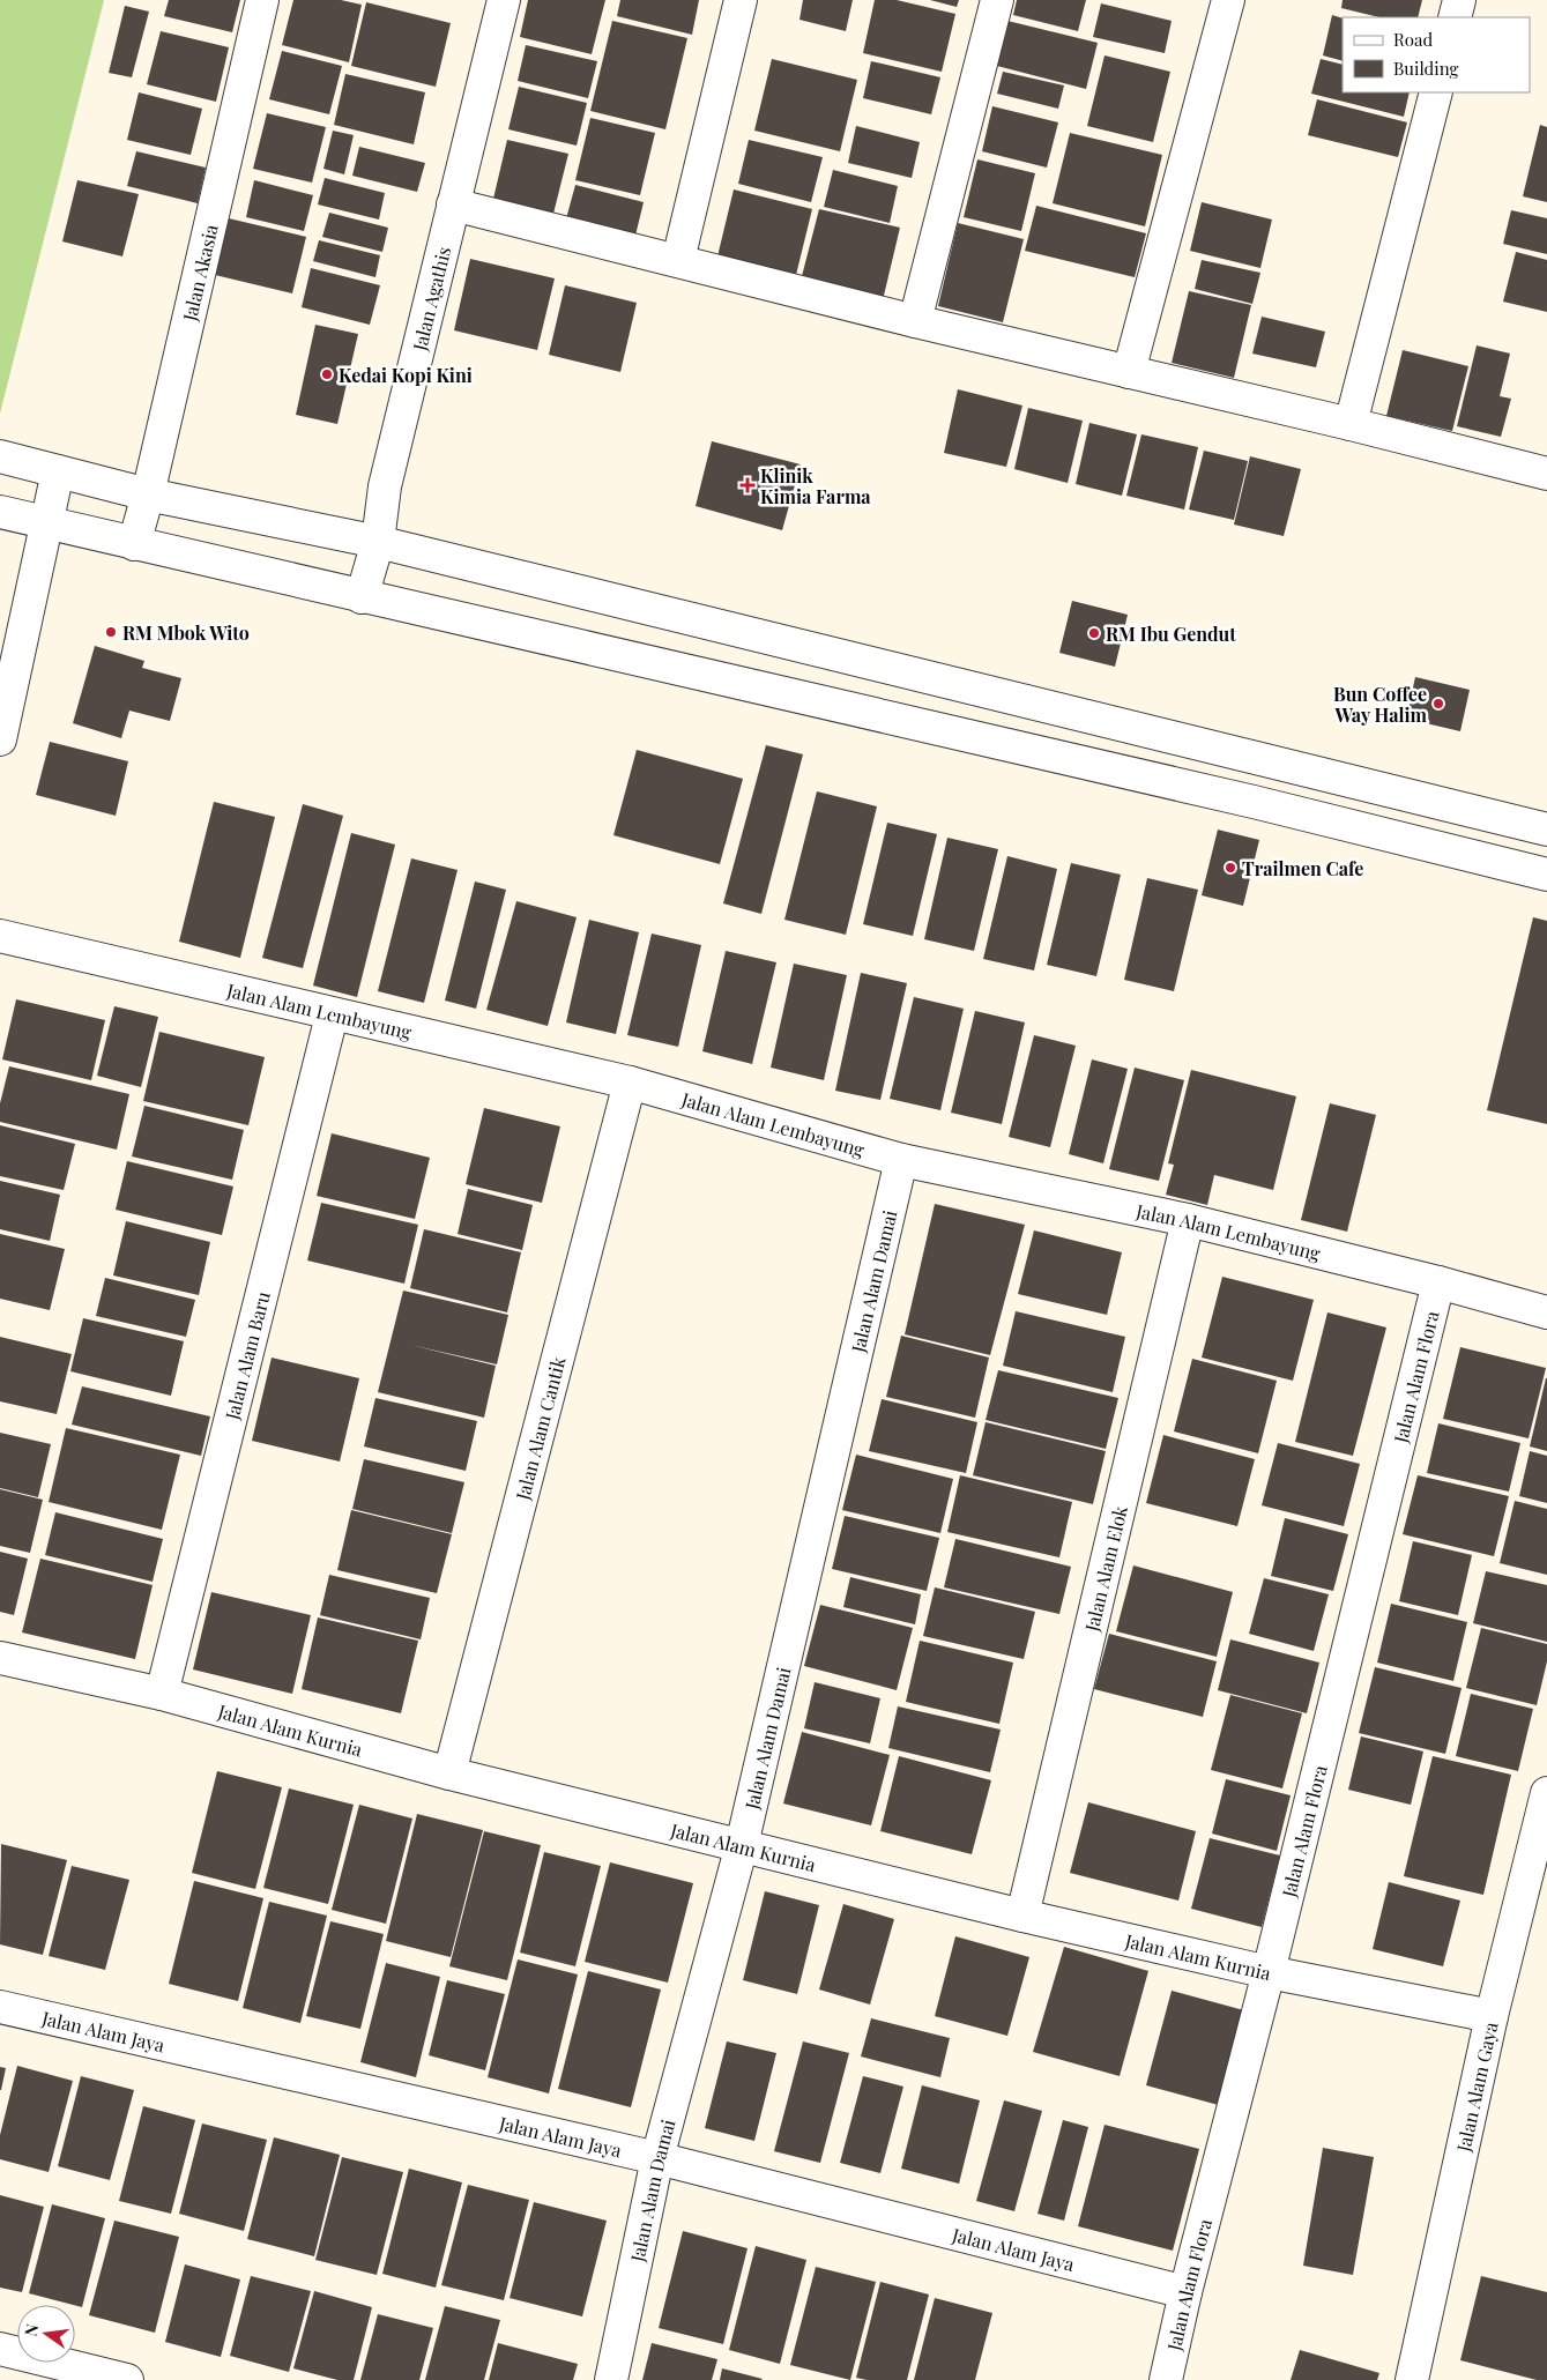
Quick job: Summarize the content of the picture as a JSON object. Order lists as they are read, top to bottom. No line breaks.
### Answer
{"streets":{"street":["Jalan Akasia","Jalan Agathis","Jalan Alam Lembayung","Jalan Alam Damai","Jalan Alam Baru","Jalan Alam Flora","Jalan Alam Cantik","Jalan Alam Elok","Jalan Alam Kurnia","Jalan Alam Jaya","Jalan Alam Gaya"]},"crossings":[["Jalan Alam Lembayung","Jalan Alam Damai"],["Jalan Alam Lembayung","Jalan Alam Baru"],["Jalan Alam Lembayung","Jalan Alam Flora"],["Jalan Alam Lembayung","Jalan Alam Cantik"],["Jalan Alam Lembayung","Jalan Alam Elok"],["Jalan Alam Damai","Jalan Alam Kurnia"],["Jalan Alam Damai","Jalan Alam Jaya"],["Jalan Alam Baru","Jalan Alam Kurnia"],["Jalan Alam Flora","Jalan Alam Kurnia"],["Jalan Alam Flora","Jalan Alam Jaya"],["Jalan Alam Cantik","Jalan Alam Kurnia"],["Jalan Alam Elok","Jalan Alam Kurnia"],["Jalan Alam Kurnia","Jalan Alam Gaya"]],"places":{"other":["Kedai Kopi Kini","RM Mbok Wito","RM Ibu Gendut","Bun Coffee Way Halim","Trailmen Cafe"],"health":["Klinik Kimia Farma"]},"legend":["Road","Building"],"north":"left"}
